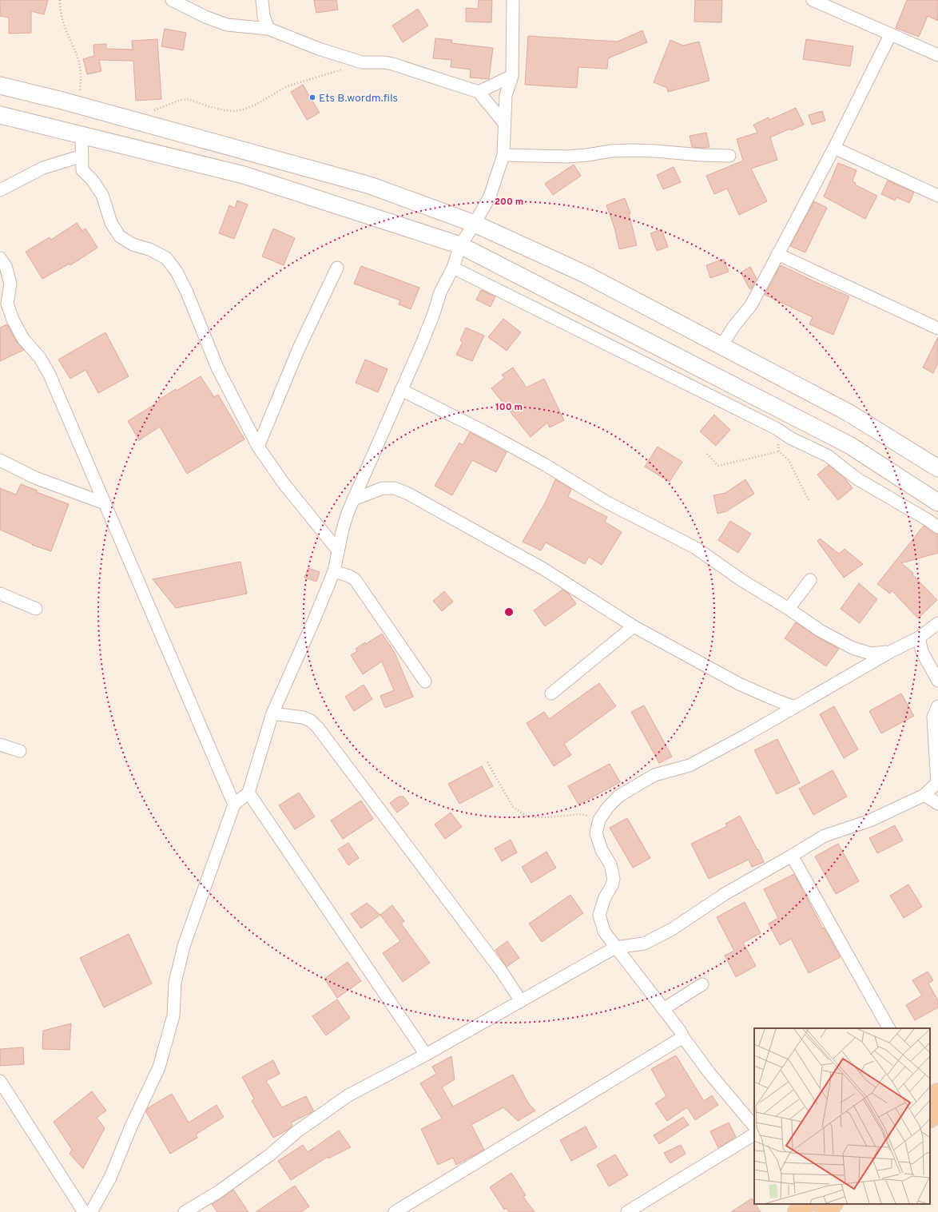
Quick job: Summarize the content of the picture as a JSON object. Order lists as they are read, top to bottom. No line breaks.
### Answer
{"places":["Ets B.wordm.fils"],"rings":["200 m","100 m"]}
